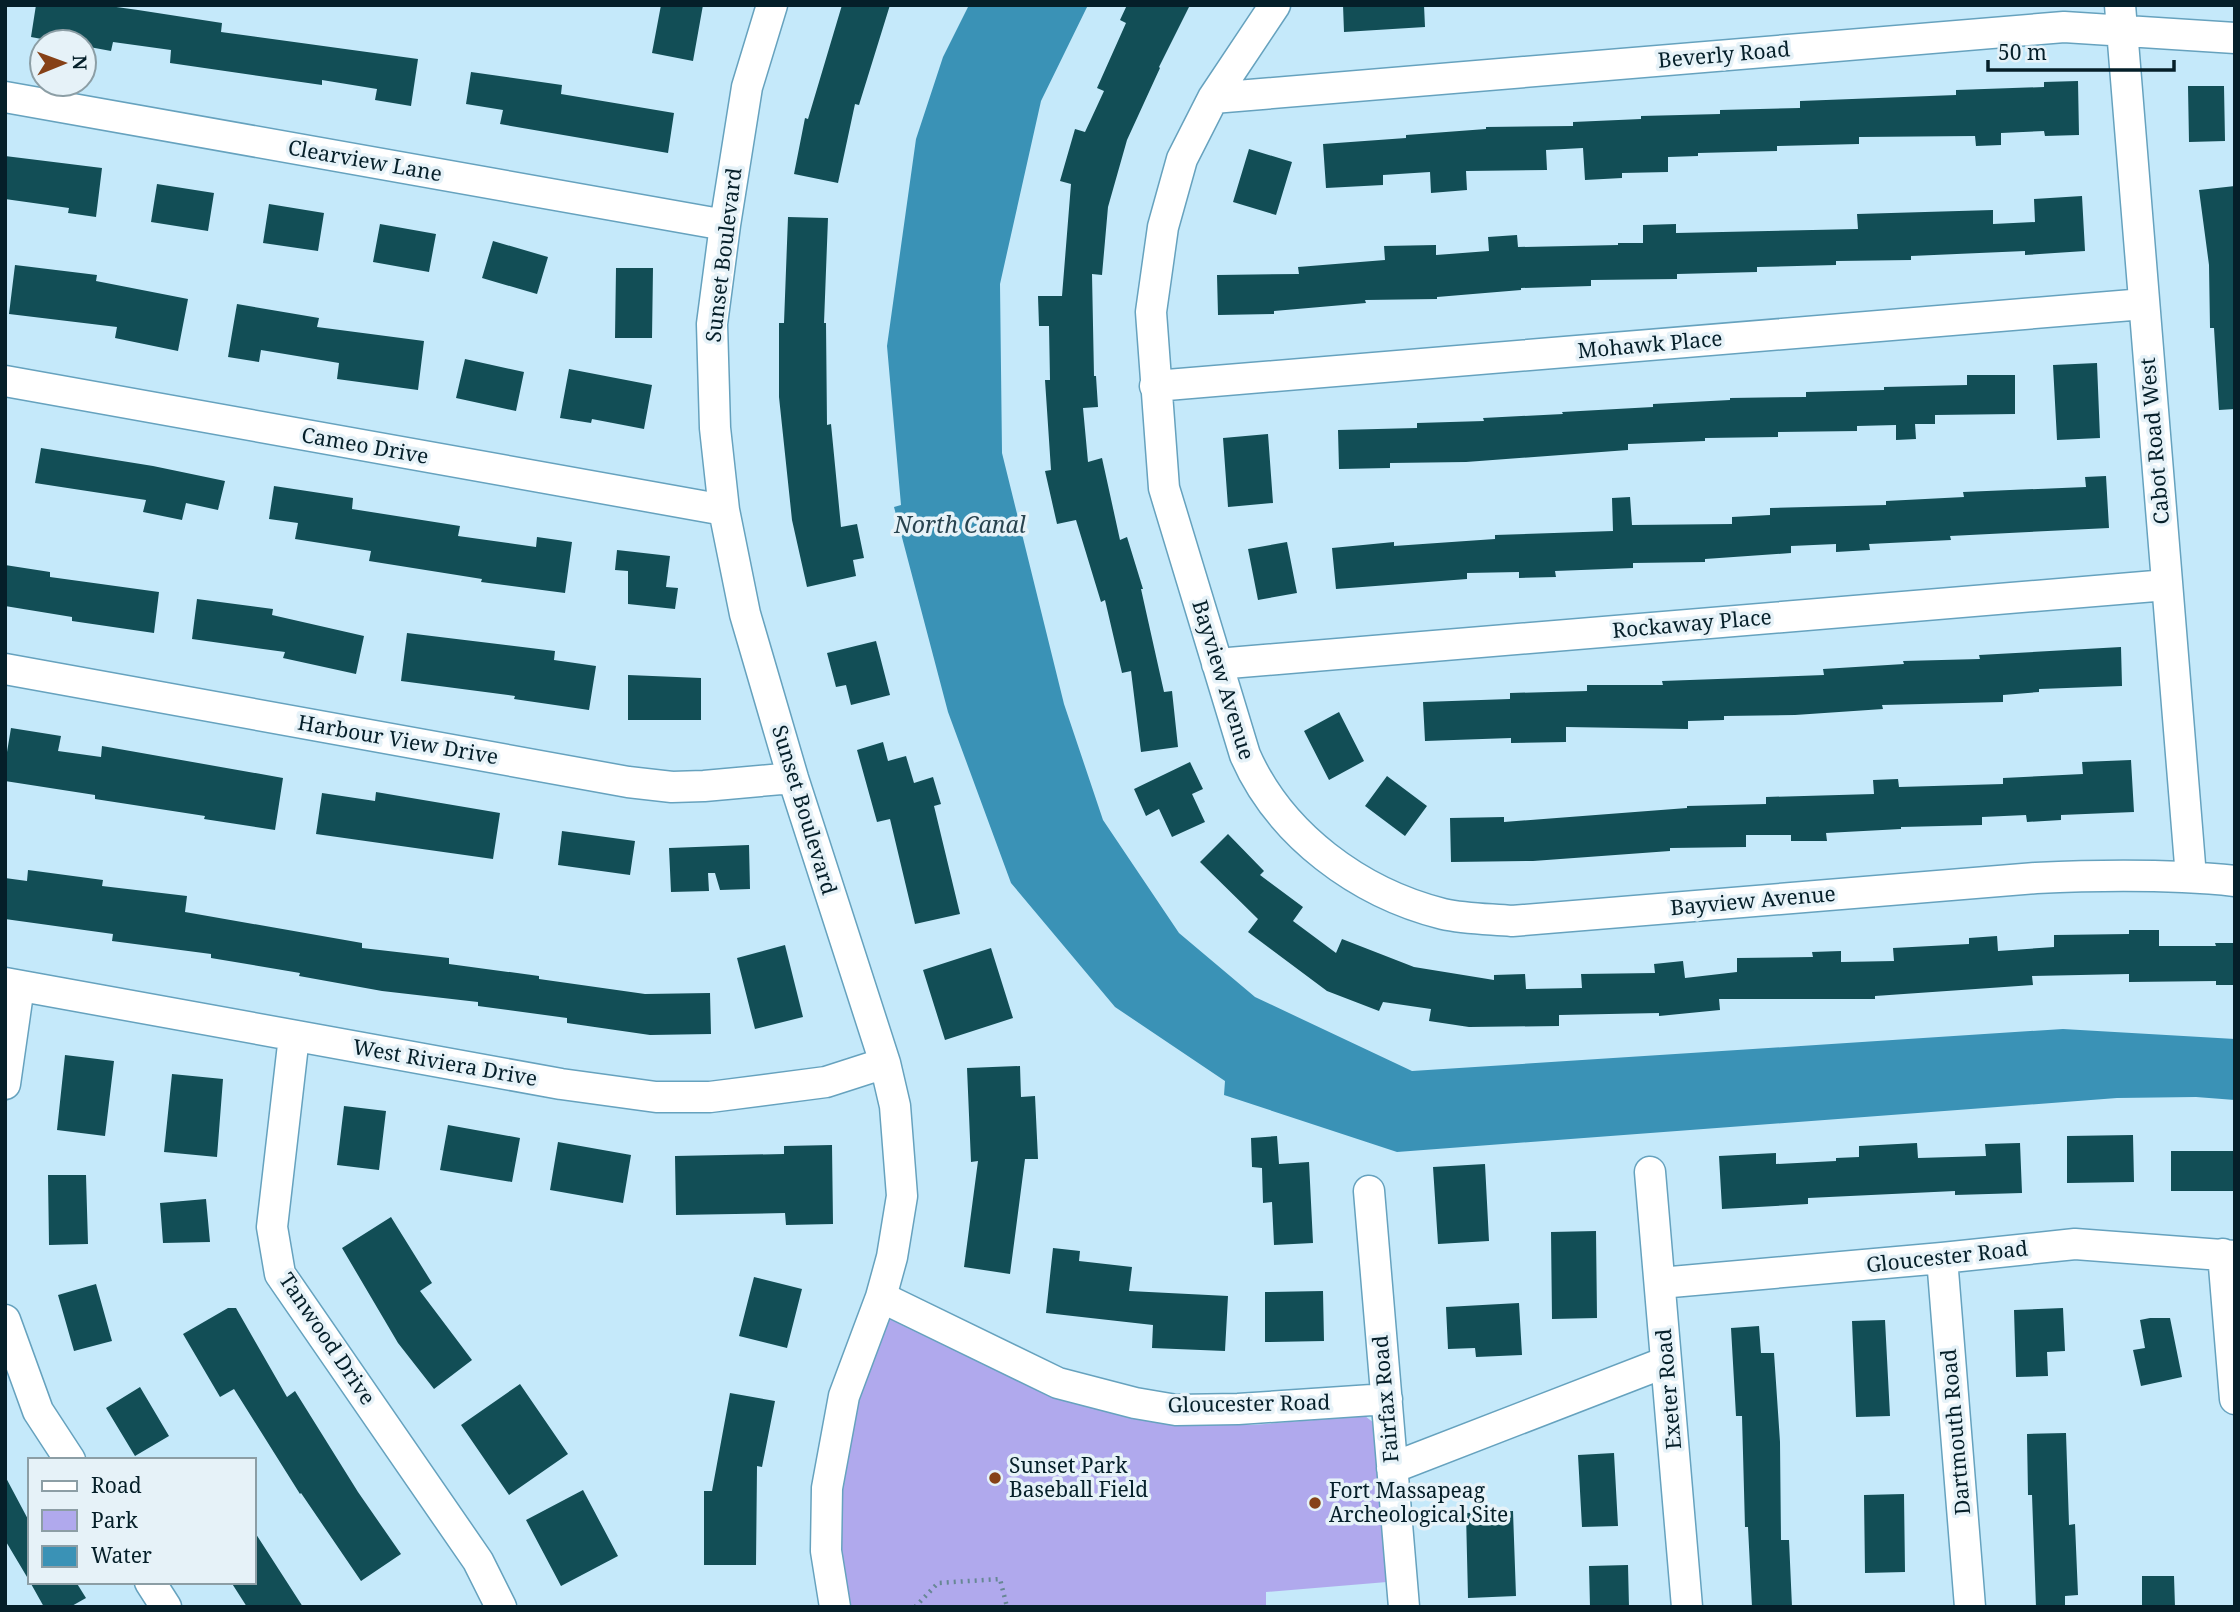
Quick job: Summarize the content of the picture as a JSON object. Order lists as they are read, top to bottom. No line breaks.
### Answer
{"streets":{"street":["Beverly Road","Clearview Lane","Sunset Boulevard","Mohawk Place","Cabot Road West","Cameo Drive","Rockaway Place","Bayview Avenue","Harbour View Drive","West Riviera Drive","Gloucester Road","Tanwood Drive","Exeter Road","Fairfax Road","Dartmouth Road"]},"crossings":[["Beverly Road","Cabot Road West"],["Beverly Road","Bayview Avenue"],["Clearview Lane","Sunset Boulevard"],["Sunset Boulevard","Cameo Drive"],["Sunset Boulevard","Harbour View Drive"],["Sunset Boulevard","West Riviera Drive"],["Sunset Boulevard","Gloucester Road"],["Mohawk Place","Cabot Road West"],["Mohawk Place","Bayview Avenue"],["Cabot Road West","Rockaway Place"],["Cabot Road West","Bayview Avenue"],["Rockaway Place","Bayview Avenue"],["West Riviera Drive","Tanwood Drive"],["Gloucester Road","Exeter Road"],["Gloucester Road","Fairfax Road"],["Gloucester Road","Dartmouth Road"]],"water":["North Canal"],"places":["Sunset Park Baseball Field","Fort Massapeag Archeological Site"],"legend":["Road","Park","Water"],"scale_bar":"50 m","north":"right"}
